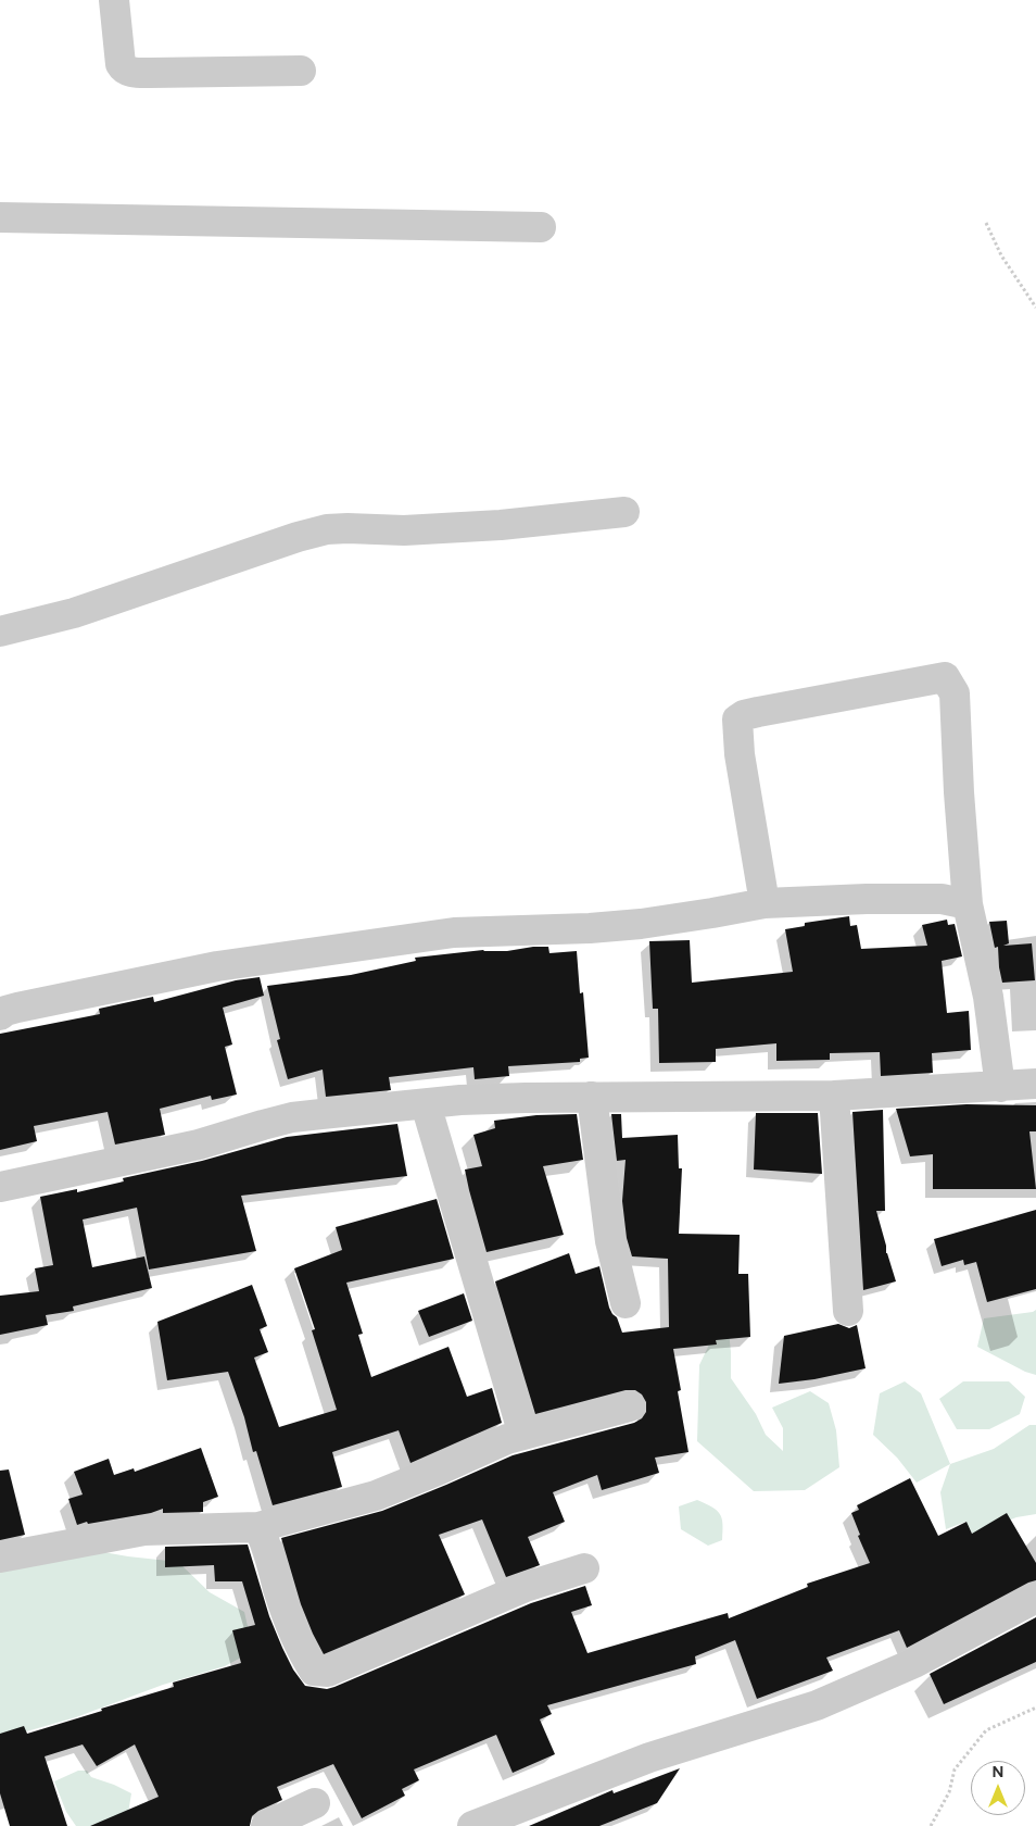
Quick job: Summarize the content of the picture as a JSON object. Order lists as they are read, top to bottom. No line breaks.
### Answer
{"north":"top"}
